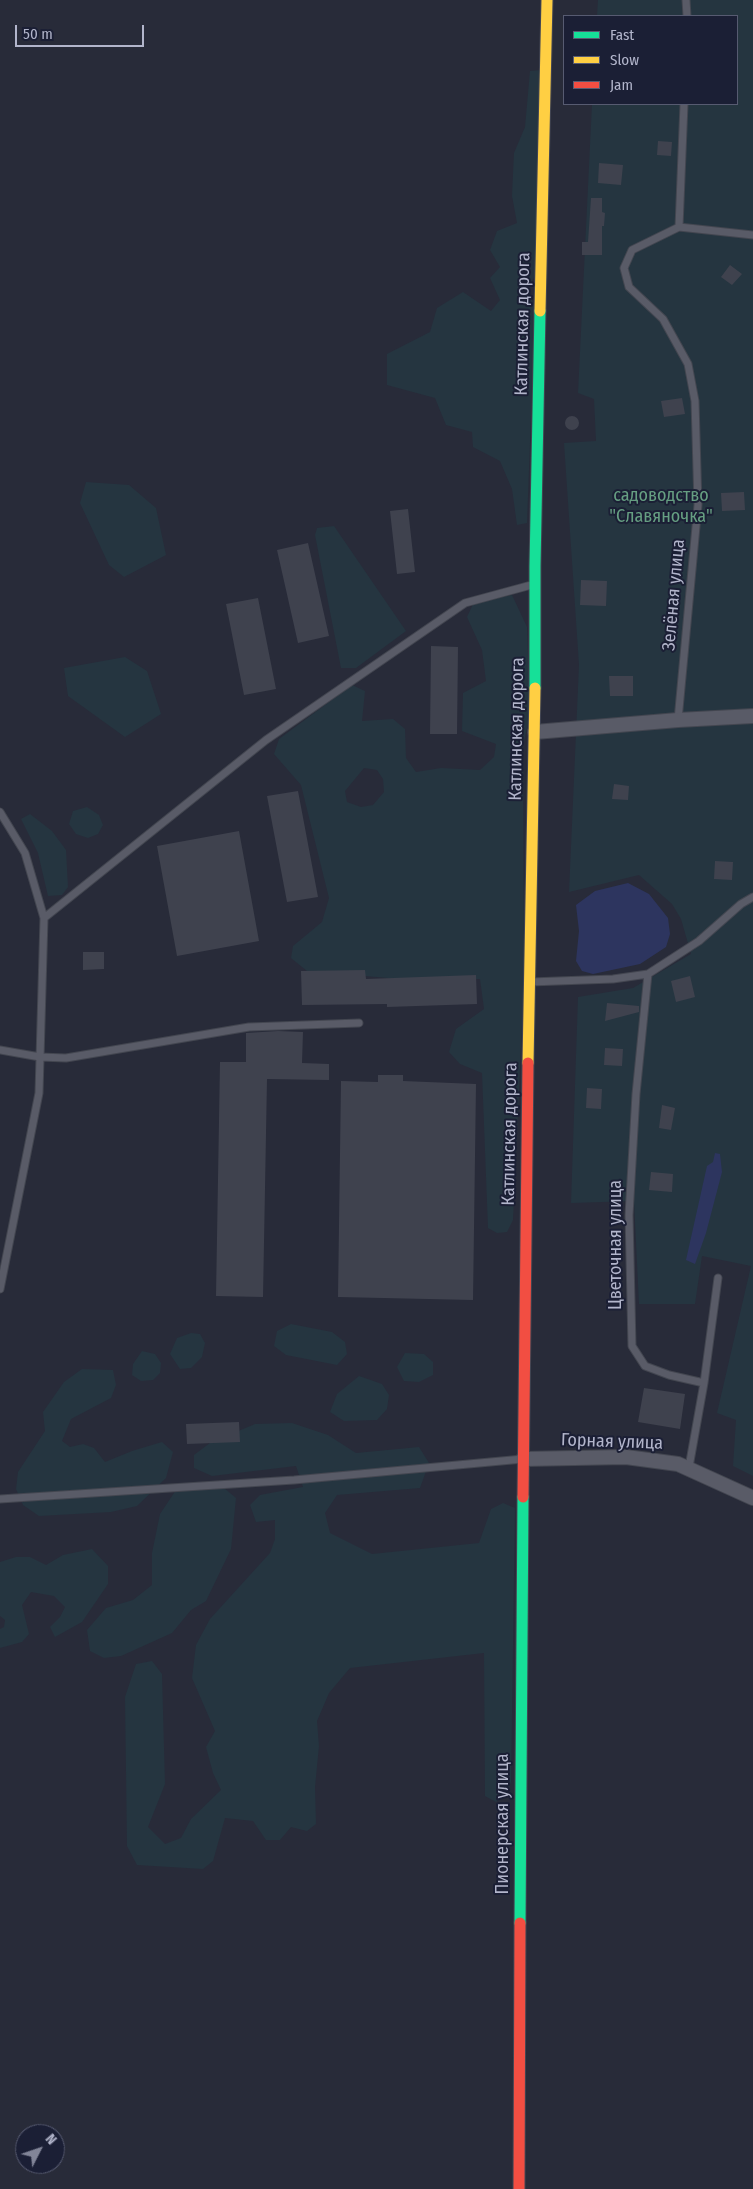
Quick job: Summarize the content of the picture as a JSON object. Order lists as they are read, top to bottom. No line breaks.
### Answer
{"streets":{"street":["Катлинская дорога","Горная улица","Пионерская улица"],"lane":["Зелёная улица","Цветочная улица"]},"crossings":[["Катлинская дорога","Горная улица"],["Катлинская дорога","Пионерская улица"],["Горная улица","Пионерская улица"]],"parks":["садоводство \"Славяночка\""],"legend":["Fast","Slow","Jam"],"scale_bar":"50 m","north":"top right"}
